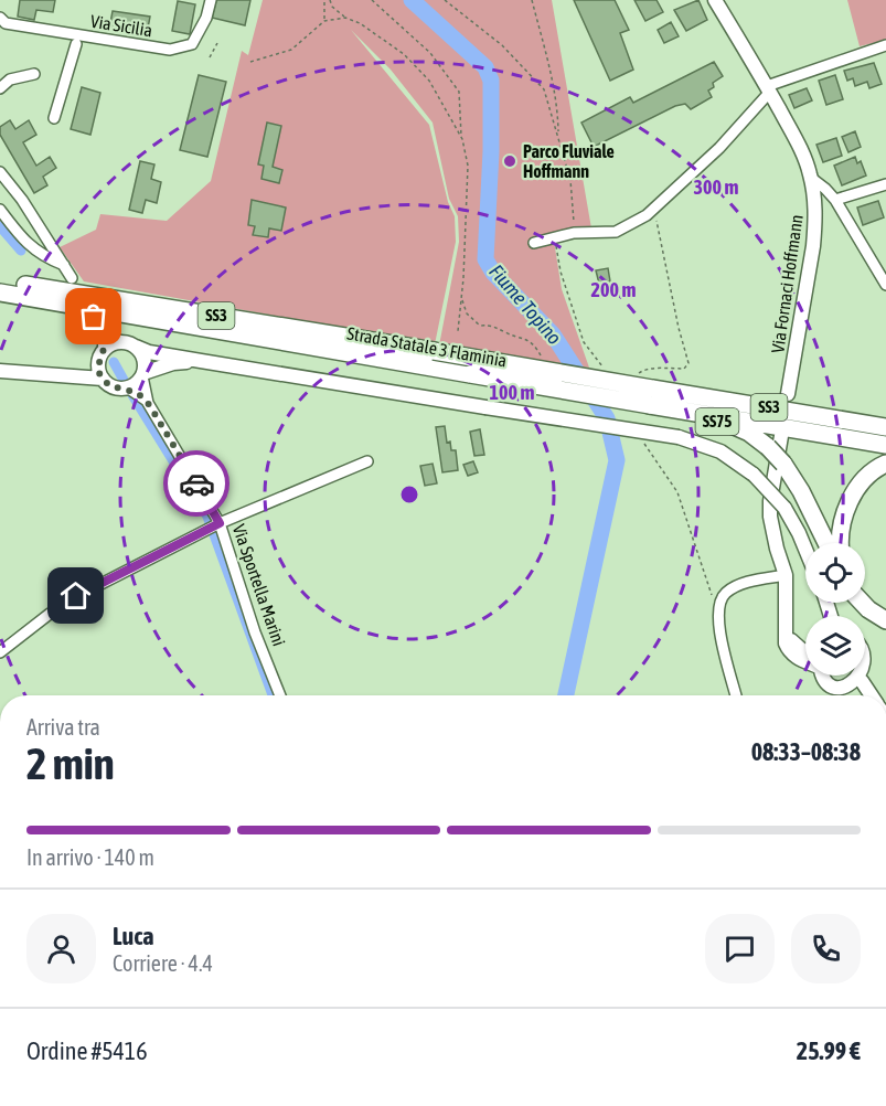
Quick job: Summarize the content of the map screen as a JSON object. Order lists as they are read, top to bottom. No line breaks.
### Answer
{"streets":{"highway":["SS3","Strada Statale 3 Flaminia","SS75"],"main road":["Via Fornaci Hoffmann","Via Sportella Marini"],"street":["Via Sicilia"]},"crossings":[["Strada Statale 3 Flaminia","SS75"]],"water":["Fiume Topino"],"places":["Parco Fluviale Hoffmann"],"page":{"heading":["2 min","Arriva tra","08:33–08:38"],"panel":["Luca","Corriere · 4.4","Ordine #5416","25.99 €"],"bar":"In arrivo · 140 m"},"rings":["300 m","200 m","100 m"]}
